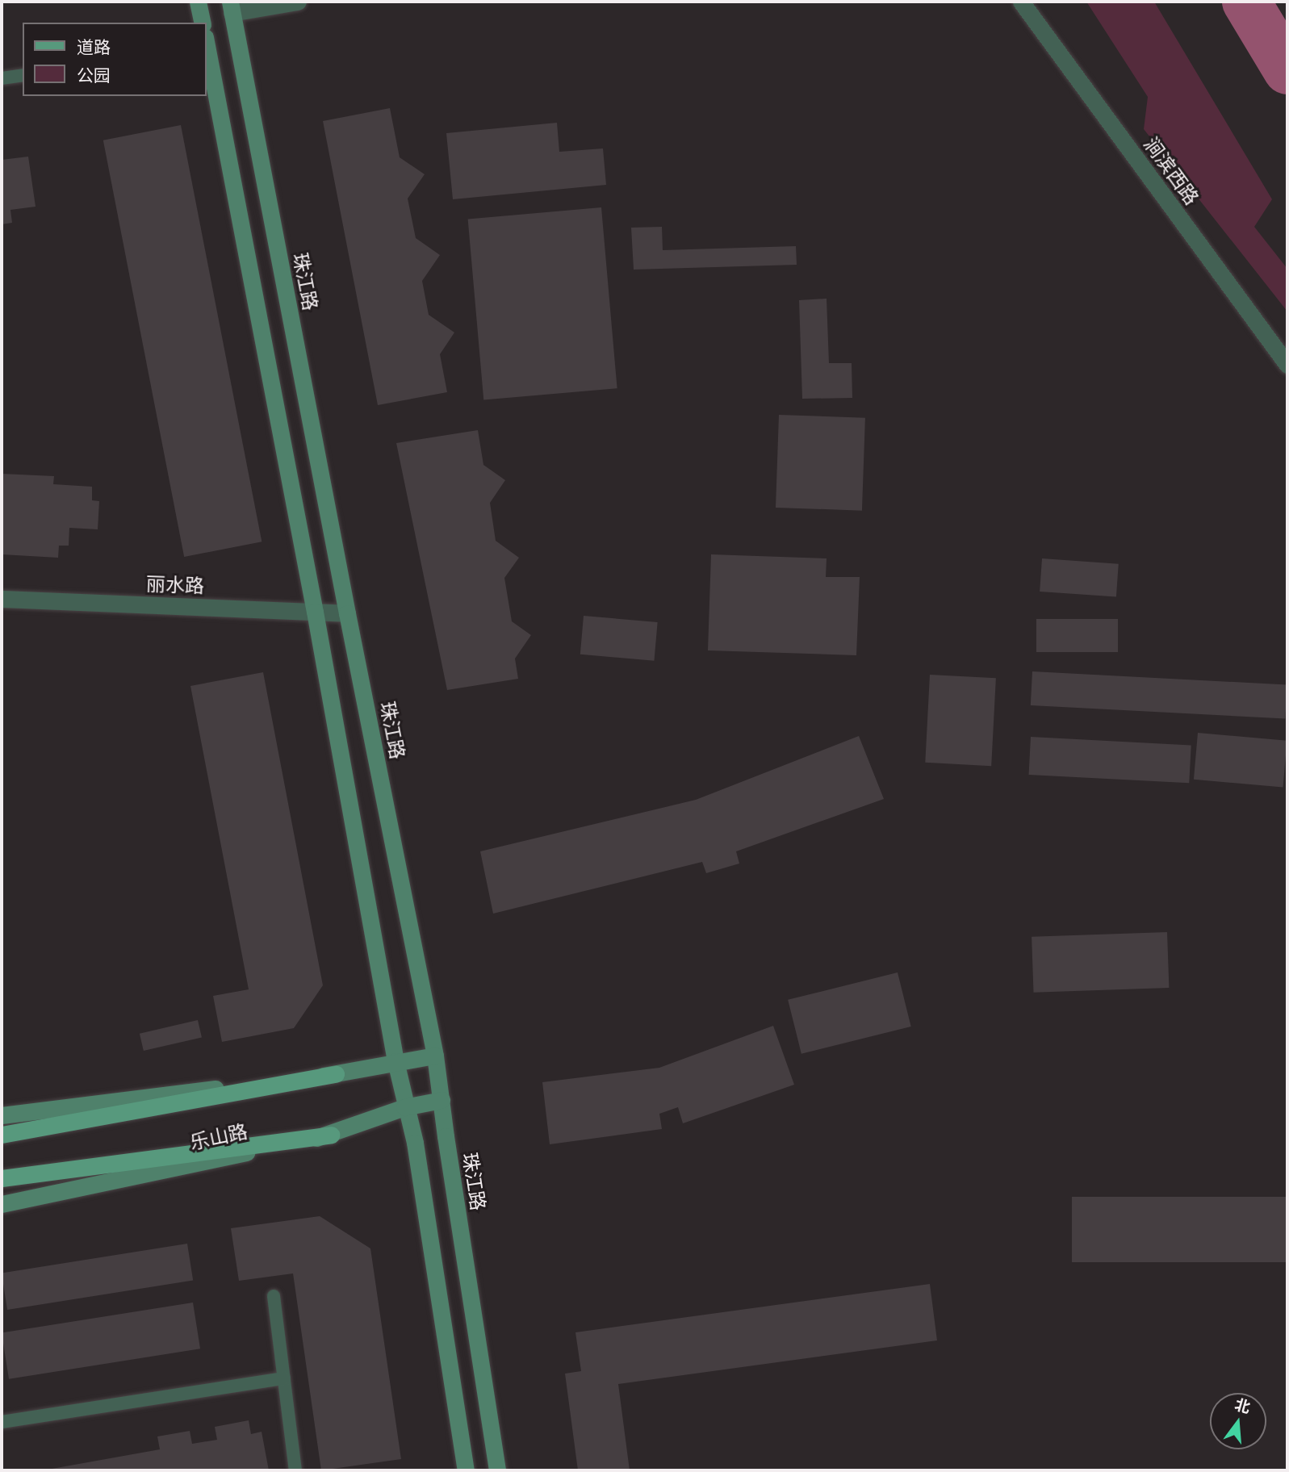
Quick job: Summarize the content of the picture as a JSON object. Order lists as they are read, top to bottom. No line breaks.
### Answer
{"streets":{"main road":["珠江路","乐山路"],"street":["涧滨西路","丽水路"]},"crossings":[["珠江路","丽水路"],["珠江路","乐山路"]],"legend":["道路","公园"],"north":"top"}
